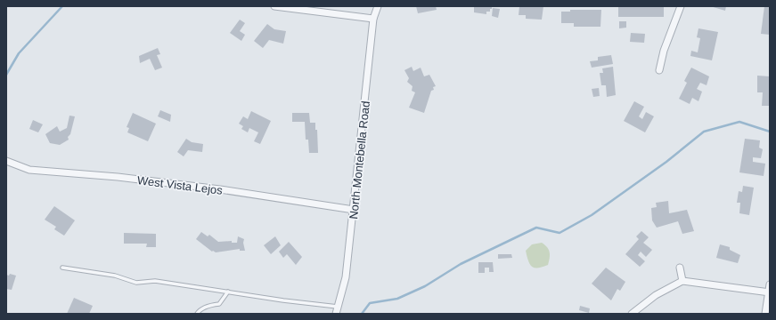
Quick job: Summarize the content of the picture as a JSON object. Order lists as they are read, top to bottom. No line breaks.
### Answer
{"streets":{"street":["North Montebella Road","West Vista Lejos"]},"crossings":[["North Montebella Road","West Vista Lejos"]]}
